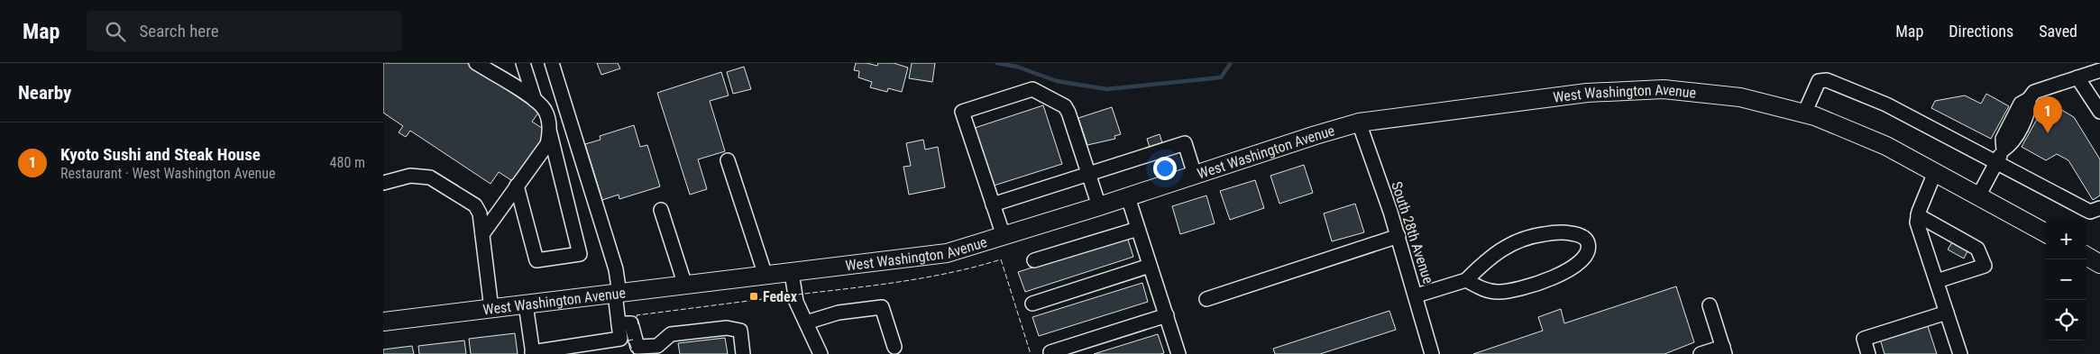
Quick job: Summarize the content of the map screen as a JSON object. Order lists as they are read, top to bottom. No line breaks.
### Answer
{"streets":{"main road":["West Washington Avenue"],"lane":["South 28th Avenue"]},"crossings":[["West Washington Avenue","South 28th Avenue"]],"places":{"transit":["Fedex"]},"page":{"header":"Map","search":"Search here","nav":["Map","Directions","Saved"],"heading":"Nearby","pins":"1","list":[{"mark":"1","name":"Kyoto Sushi and Steak House","note":"Restaurant · West Washington Avenue","value":"480 m"}],"map_buttons":["+","−"]}}
